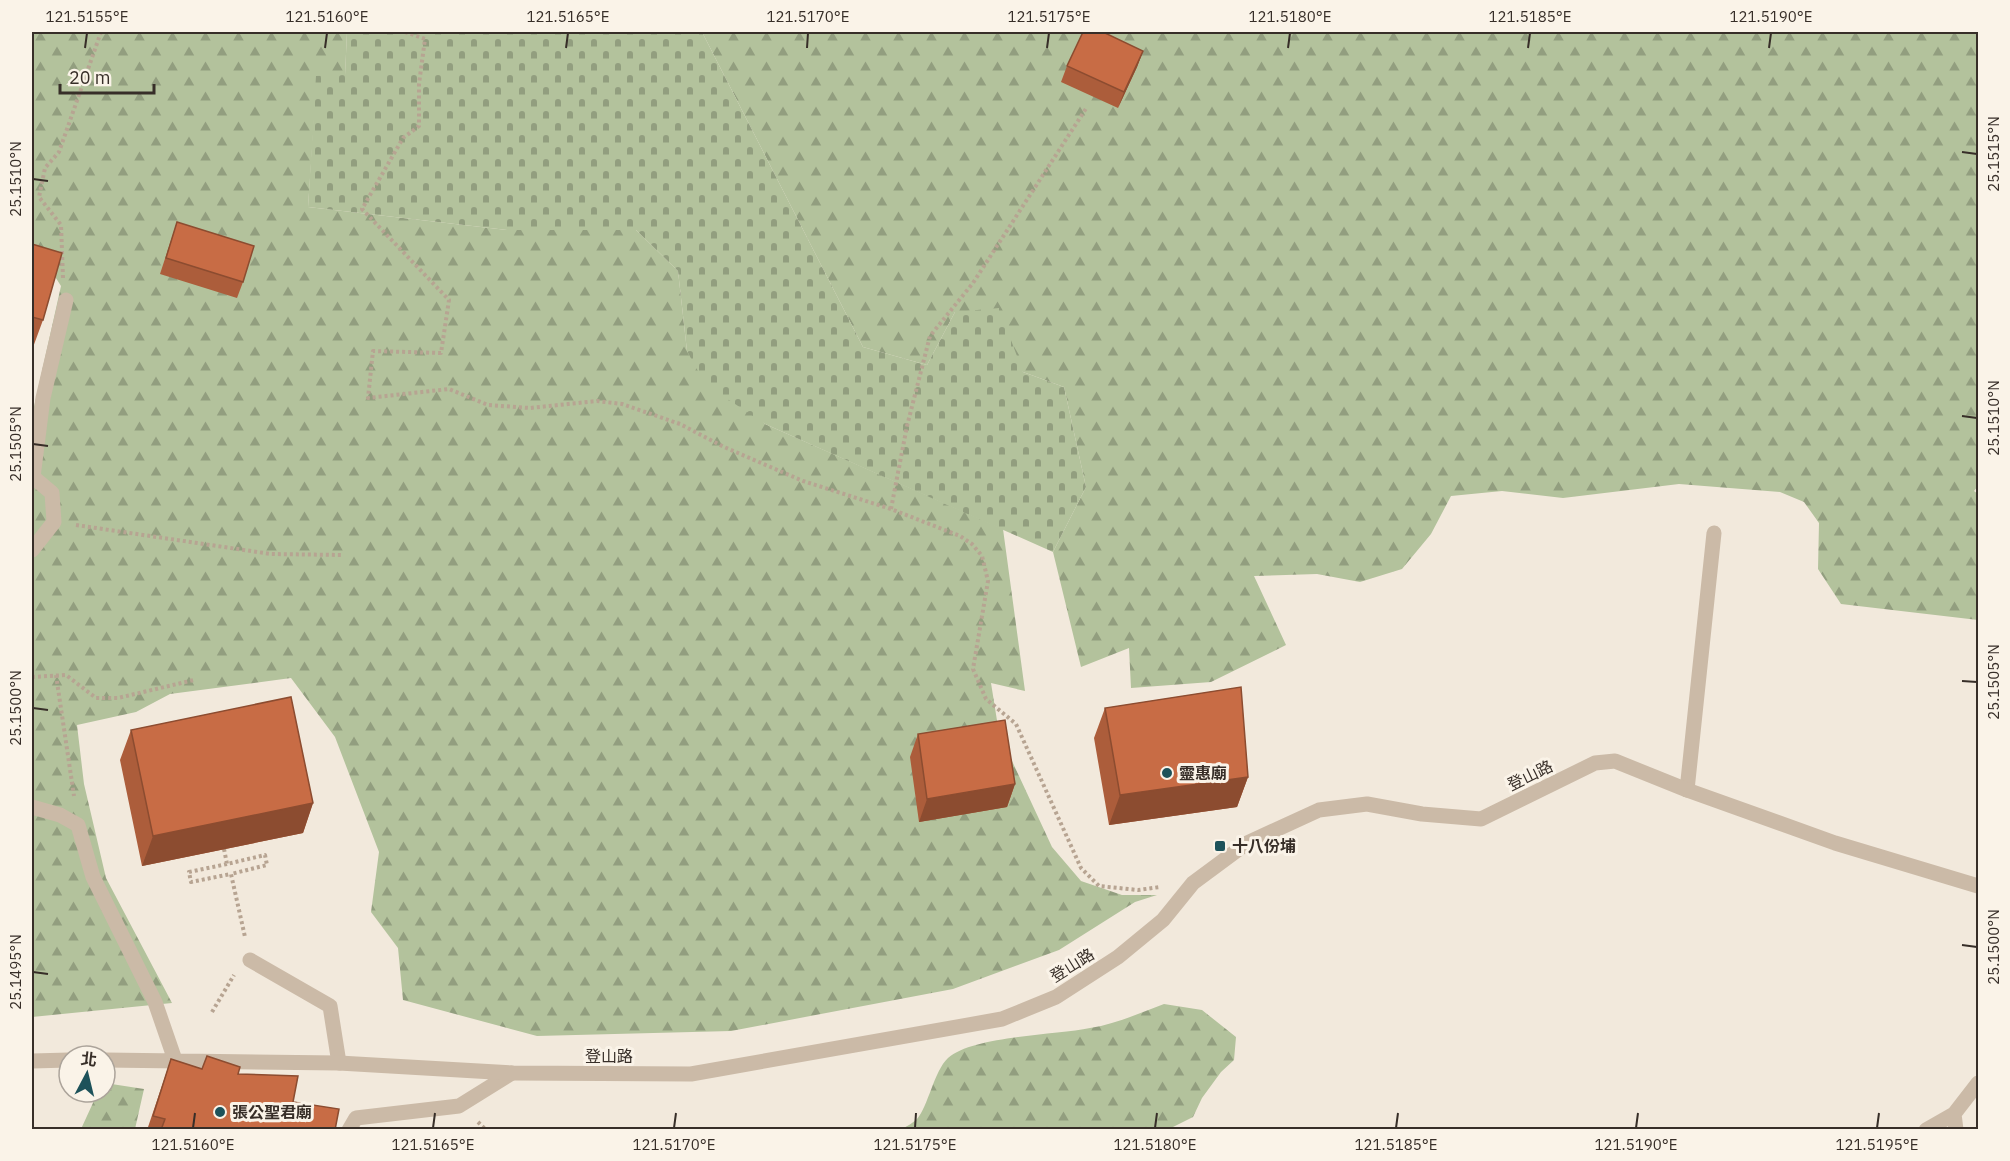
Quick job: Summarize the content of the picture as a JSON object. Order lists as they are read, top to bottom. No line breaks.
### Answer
{"streets":{"street":["登山路"]},"places":{"other":["靈惠廟","張公聖君廟"],"transit":["十八份埔"]},"scale_bar":"20 m","north":"top","coordinates":["121.5155°E","121.5160°E","121.5165°E","121.5170°E","121.5175°E","121.5180°E","121.5185°E","121.5190°E","25.1515°N","25.1510°N","25.1505°N","25.1500°N","25.1495°N","121.5195°E"]}
